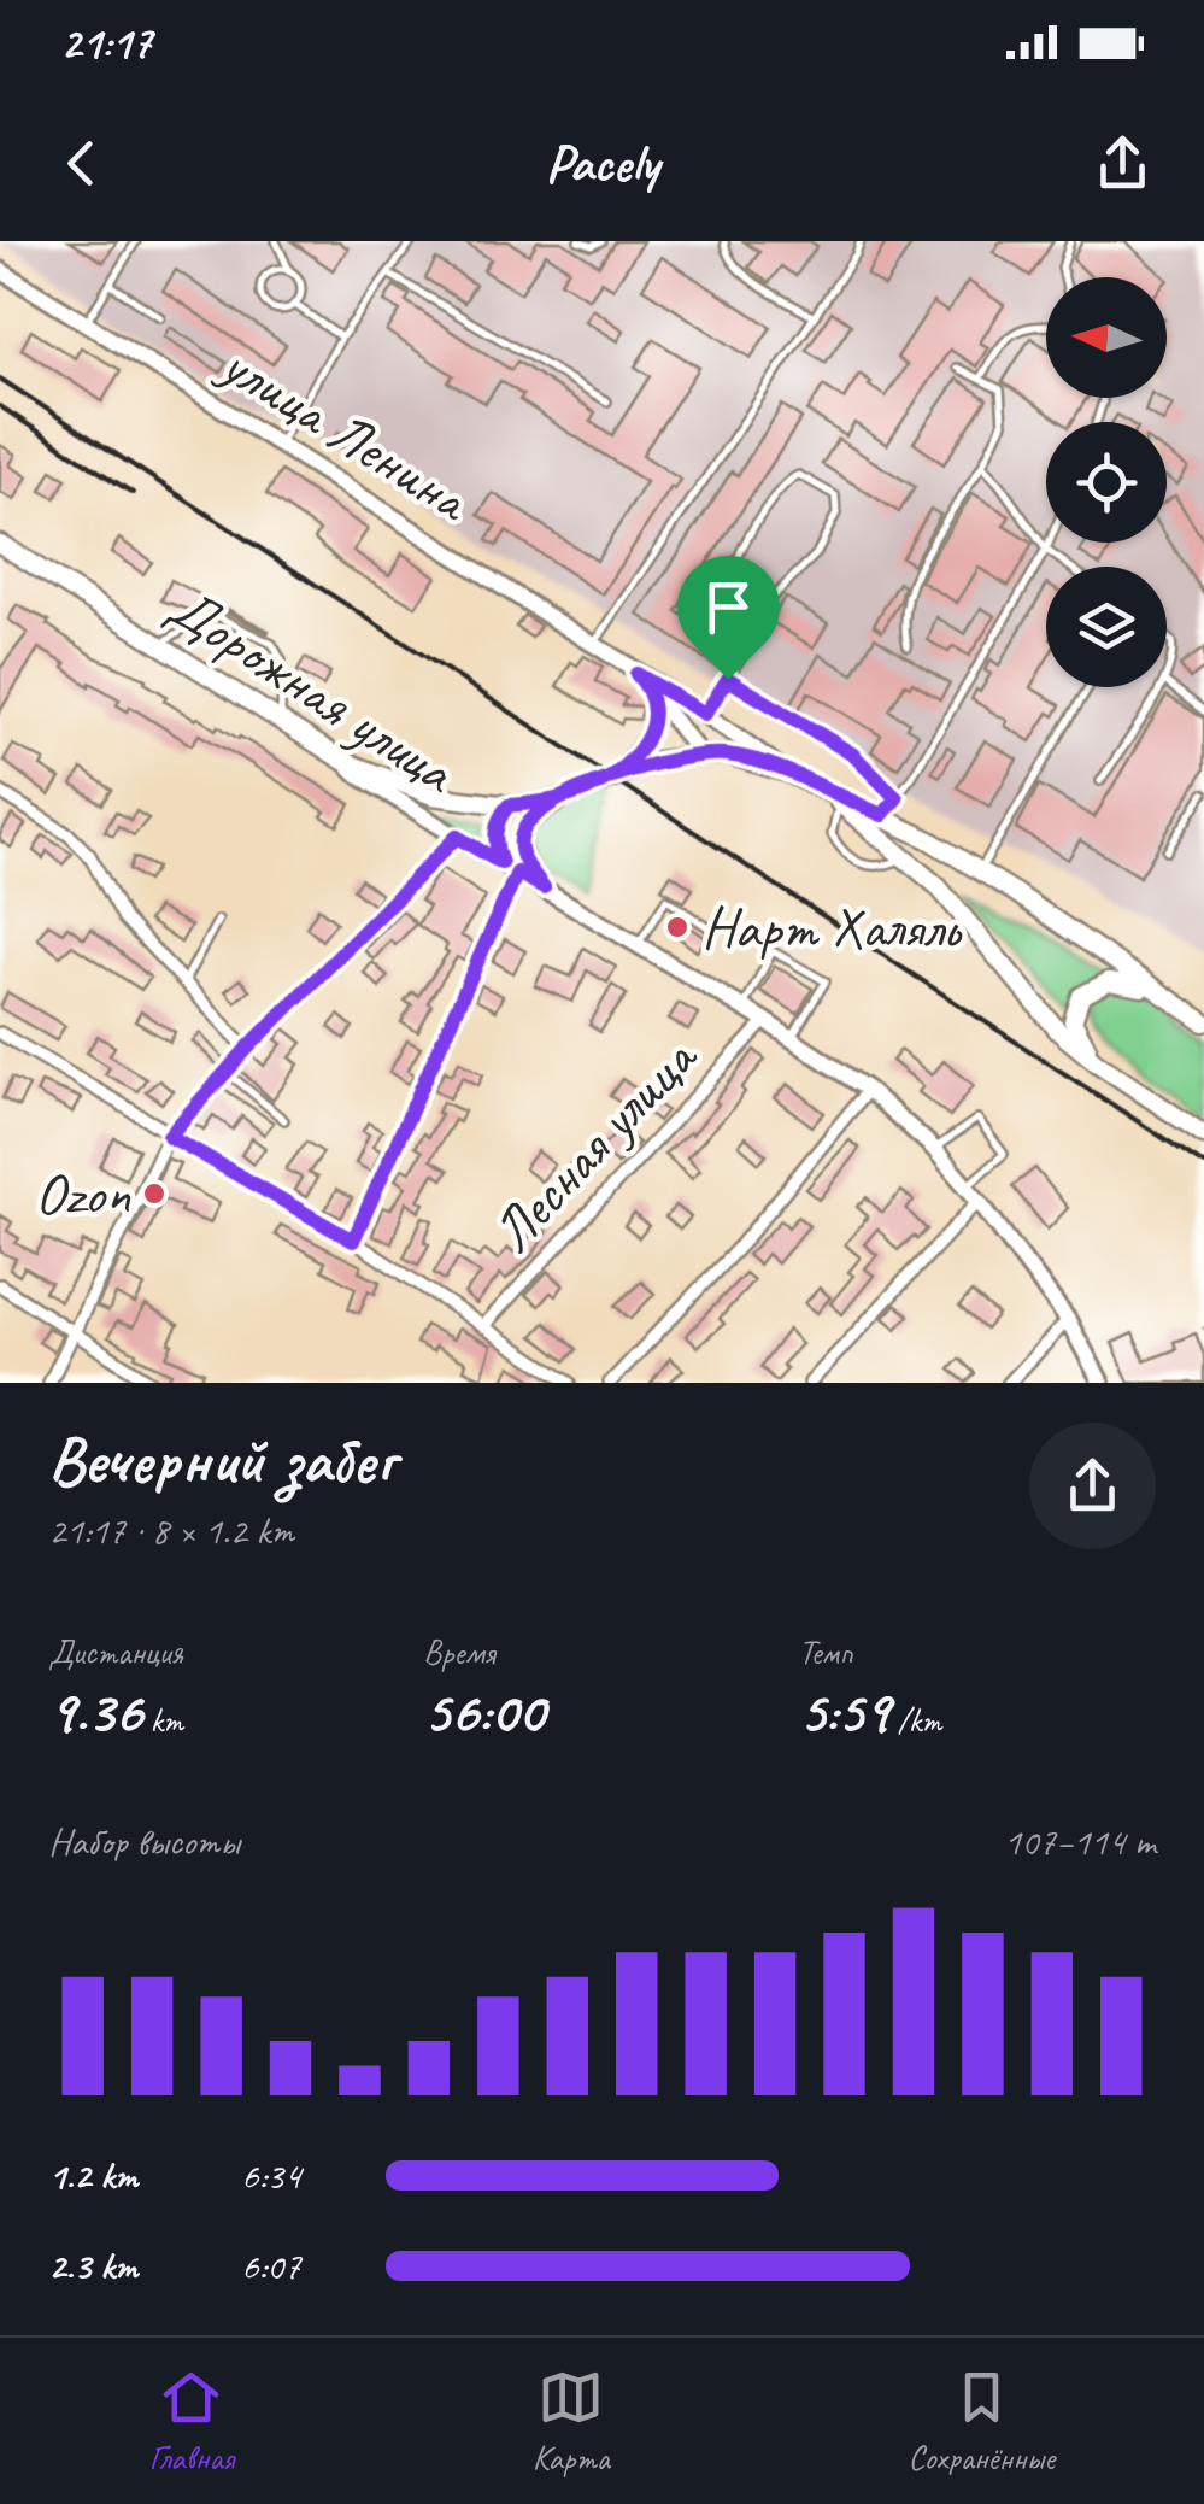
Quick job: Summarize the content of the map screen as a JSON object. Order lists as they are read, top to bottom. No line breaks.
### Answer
{"streets":{"main road":["улица Ленина","Дорожная улица"],"street":["Лесная улица"]},"crossings":[["Дорожная улица","Лесная улица"]],"places":["Нарт Халяль","Ozon"],"north":"left","page":{"status":"21:17","header":"Pacely","heading":["Вечерний забег","21:17 · 8 × 1.2 km"],"stats":[["Дистанция","9.36 km"],["Время","56:00"],["Темп","5:59 /km"]],"chart":["Набор высоты","107–114 m"],"list":[{"name":"1.2 km","note":"6:34"},{"name":"2.3 km","note":"6:07"}],"tabs":["Главная","Карта","Сохранённые"]}}
